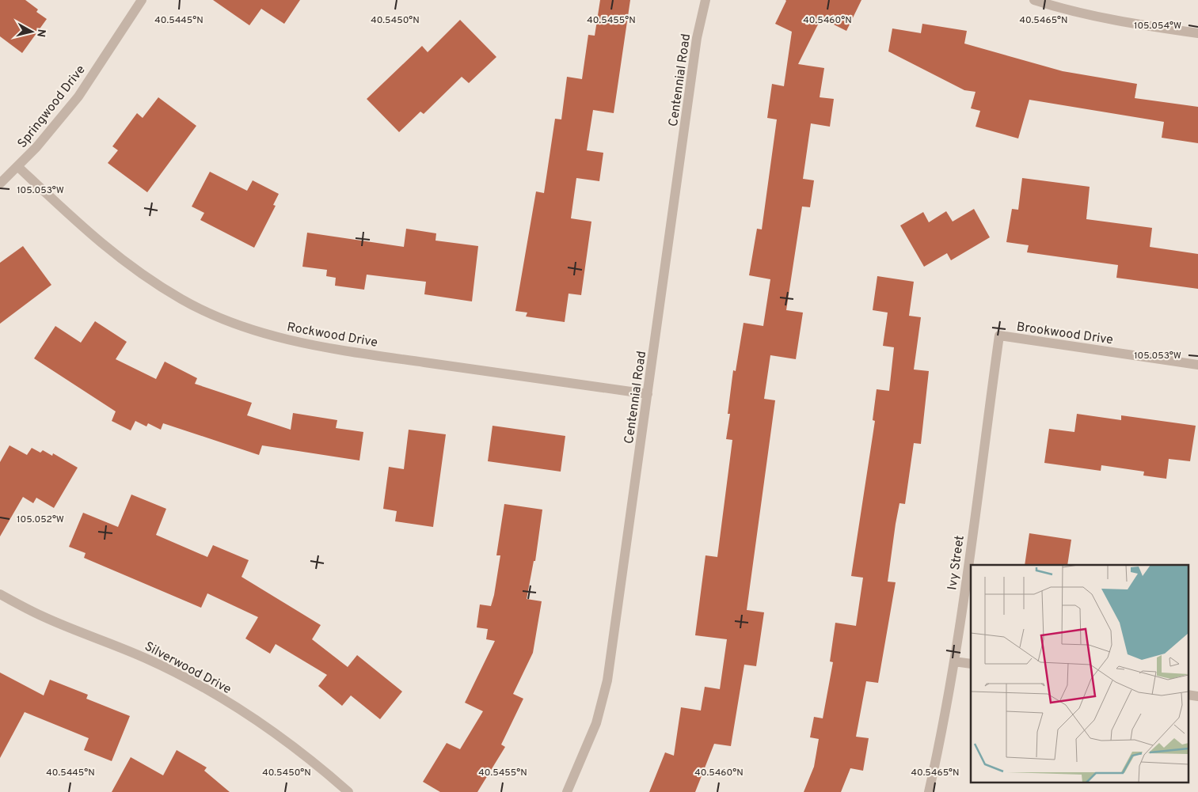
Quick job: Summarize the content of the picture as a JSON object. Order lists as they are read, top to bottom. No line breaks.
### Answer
{"streets":{"street":["Centennial Road","Springwood Drive","Brookwood Drive","Rockwood Drive","Ivy Street","Silverwood Drive"]},"crossings":[["Centennial Road","Rockwood Drive"],["Springwood Drive","Rockwood Drive"],["Brookwood Drive","Ivy Street"]],"north":"right","coordinates":["40.5445°N","40.5450°N","40.5455°N","40.5460°N","40.5465°N","105.054°W","105.053°W","105.052°W"]}
